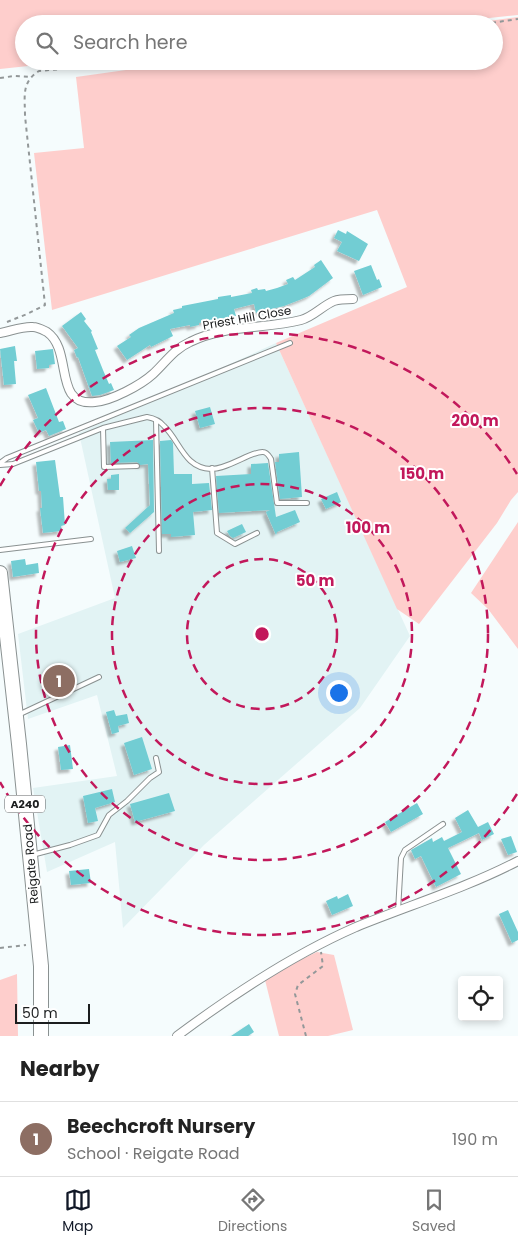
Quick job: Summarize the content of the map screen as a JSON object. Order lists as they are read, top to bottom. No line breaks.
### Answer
{"streets":{"highway":["A240","Reigate Road"],"street":["Priest Hill Close"]},"scale_bar":"50 m","page":{"search":"Search here","pins":"1","scale":"50 m","heading":"Nearby","list":[{"mark":"1","name":"Beechcroft Nursery","note":"School · Reigate Road","value":"190 m"}],"nav":["Map","Directions","Saved"]},"rings":["200 m","150 m","100 m","50 m"]}
